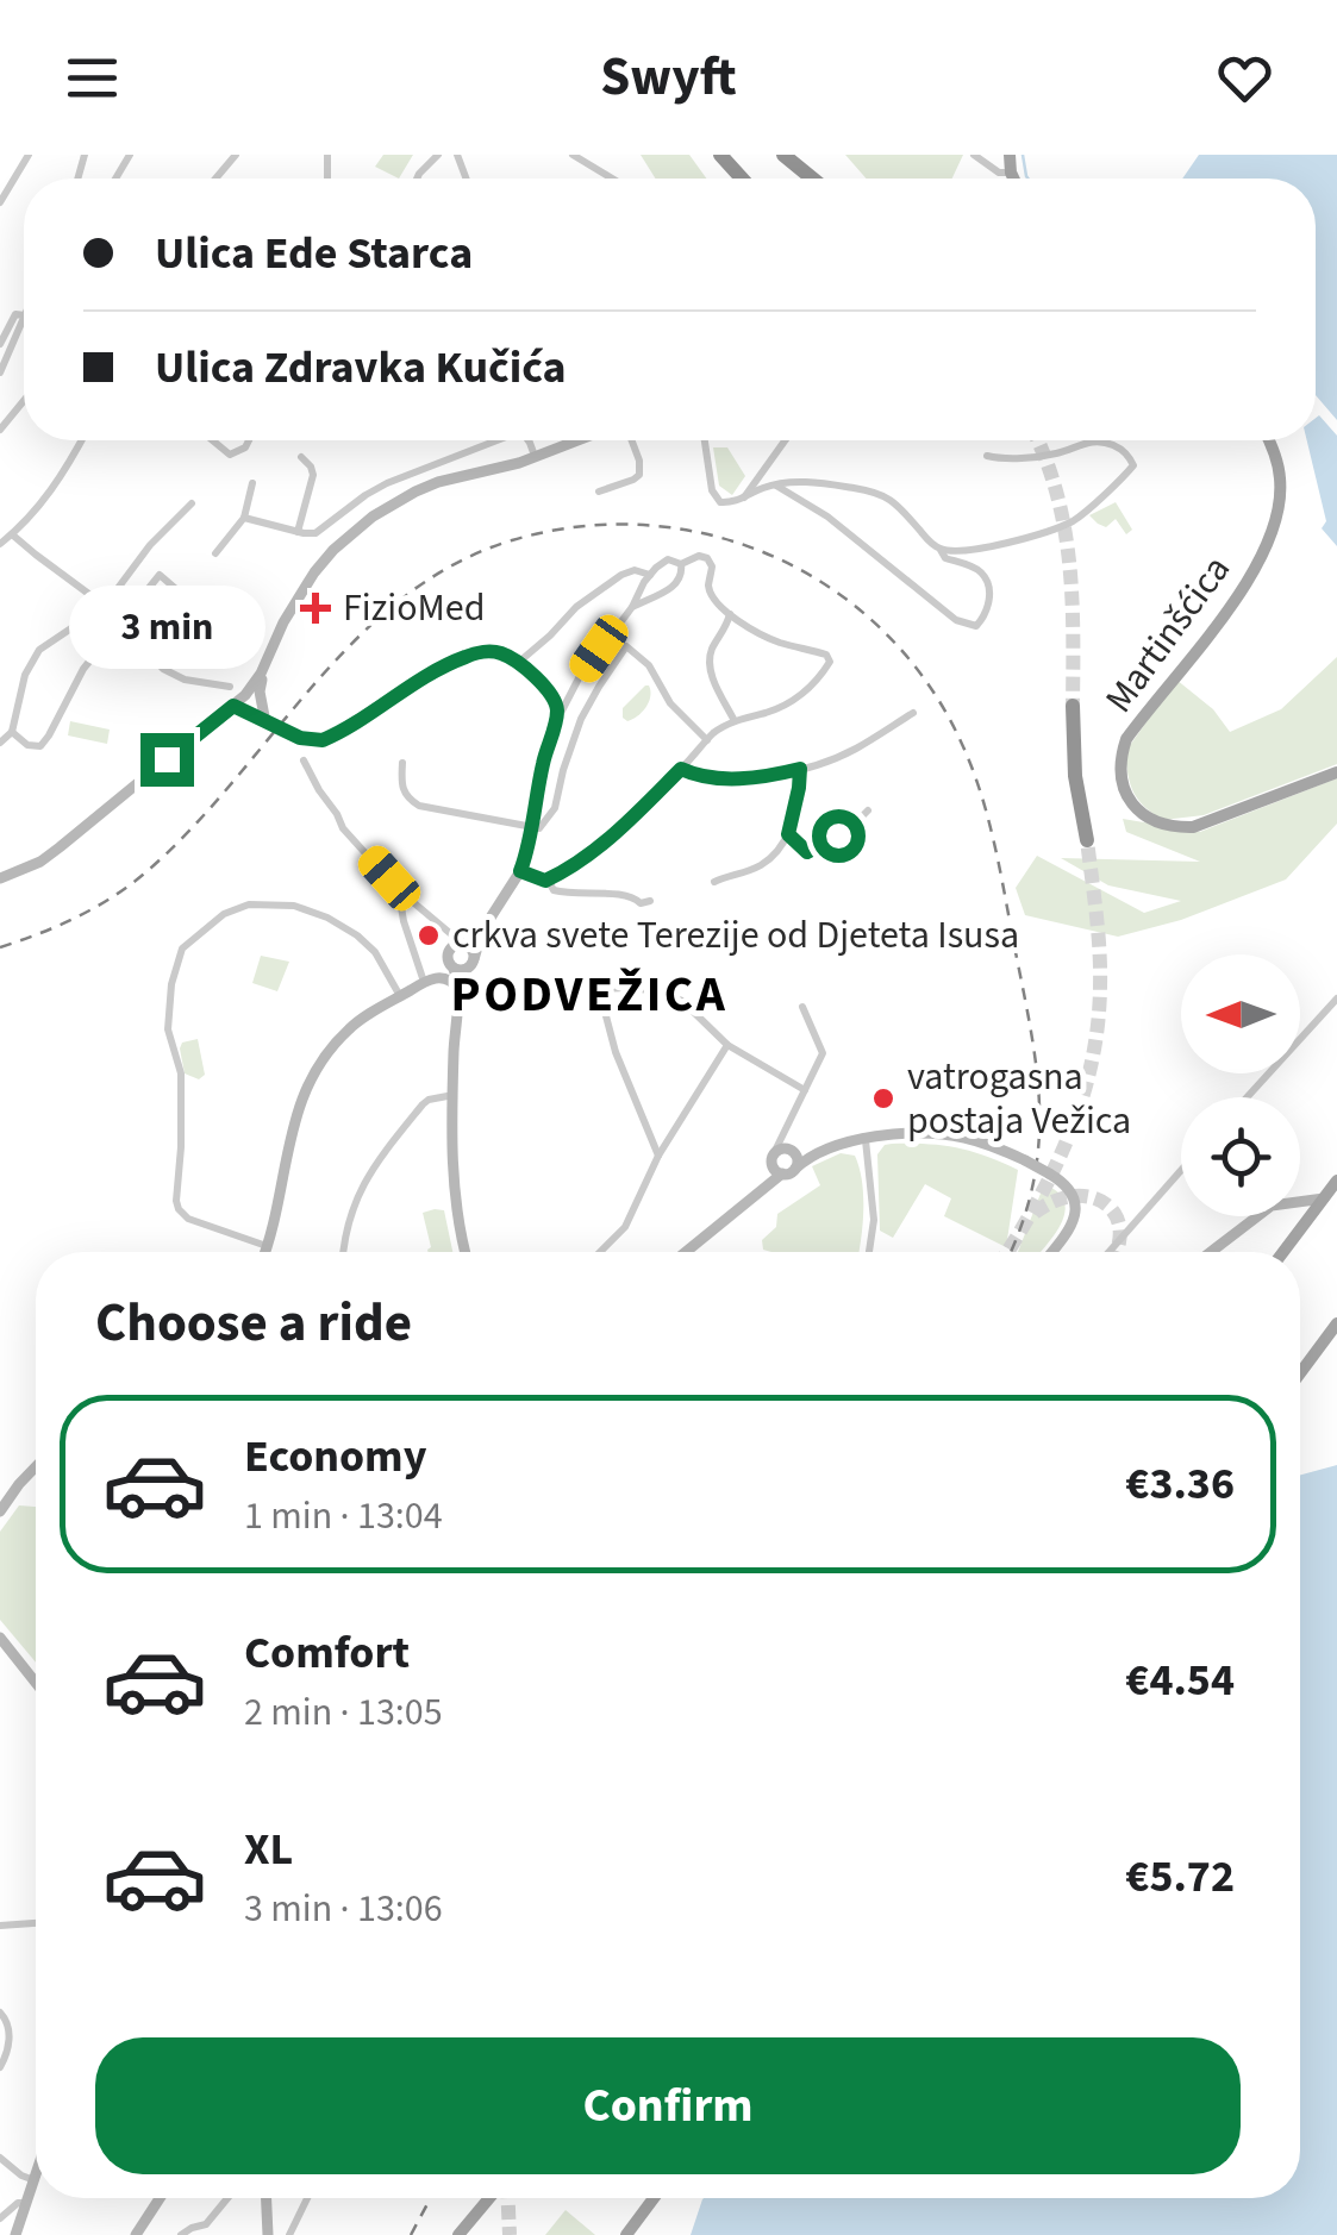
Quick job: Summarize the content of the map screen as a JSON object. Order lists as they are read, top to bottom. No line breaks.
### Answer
{"streets":{"main road":["Martinšćica"]},"districts":["PODVEŽICA"],"places":{"health":["FizioMed"],"other":["crkva svete Terezije od Djeteta Isusa","vatrogasna postaja Vežica"]},"north":"left","page":{"header":"Swyft","banner":["Ulica Ede Starca","Ulica Zdravka Kučića"],"bubble":"3 min","heading":"Choose a ride","list":[{"name":"Economy","note":"1 min · 13:04","value":"€3.36"},{"name":"Comfort","note":"2 min · 13:05","value":"€4.54"},{"name":"XL","note":"3 min · 13:06","value":"€5.72"}],"buttons":"Confirm"}}
